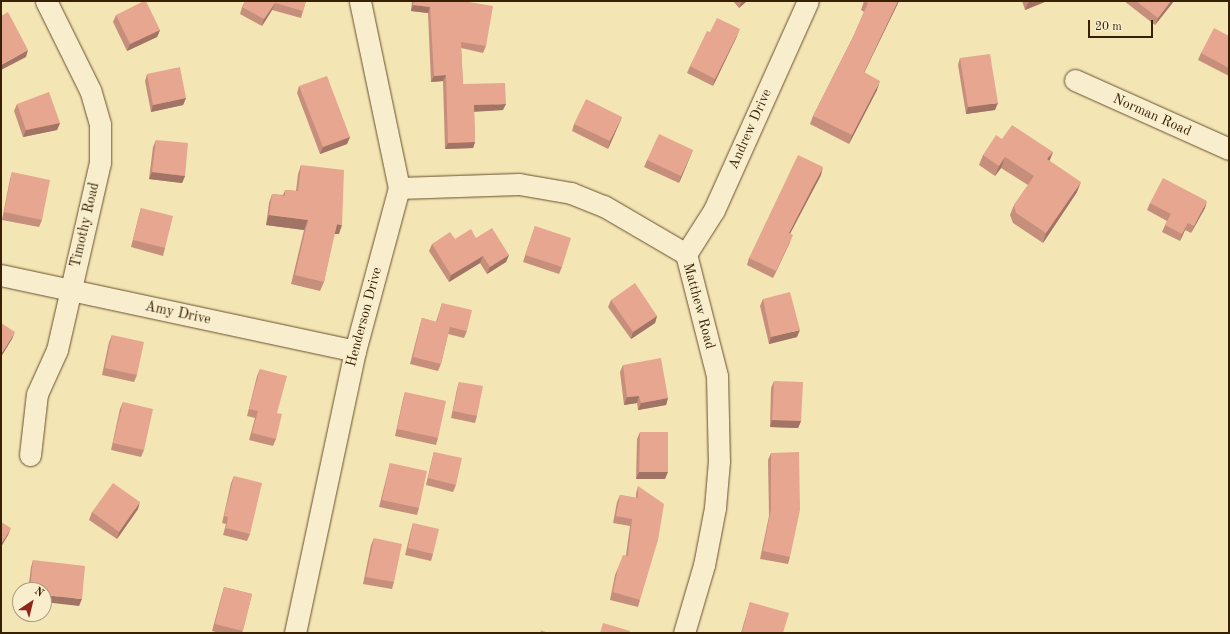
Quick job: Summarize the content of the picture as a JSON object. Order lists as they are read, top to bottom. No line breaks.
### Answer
{"streets":{"street":["Norman Road","Andrew Drive","Timothy Road","Matthew Road","Amy Drive","Henderson Drive"]},"crossings":[["Andrew Drive","Matthew Road"],["Timothy Road","Amy Drive"],["Matthew Road","Henderson Drive"],["Amy Drive","Henderson Drive"]],"scale_bar":"20 m","north":"top right"}
